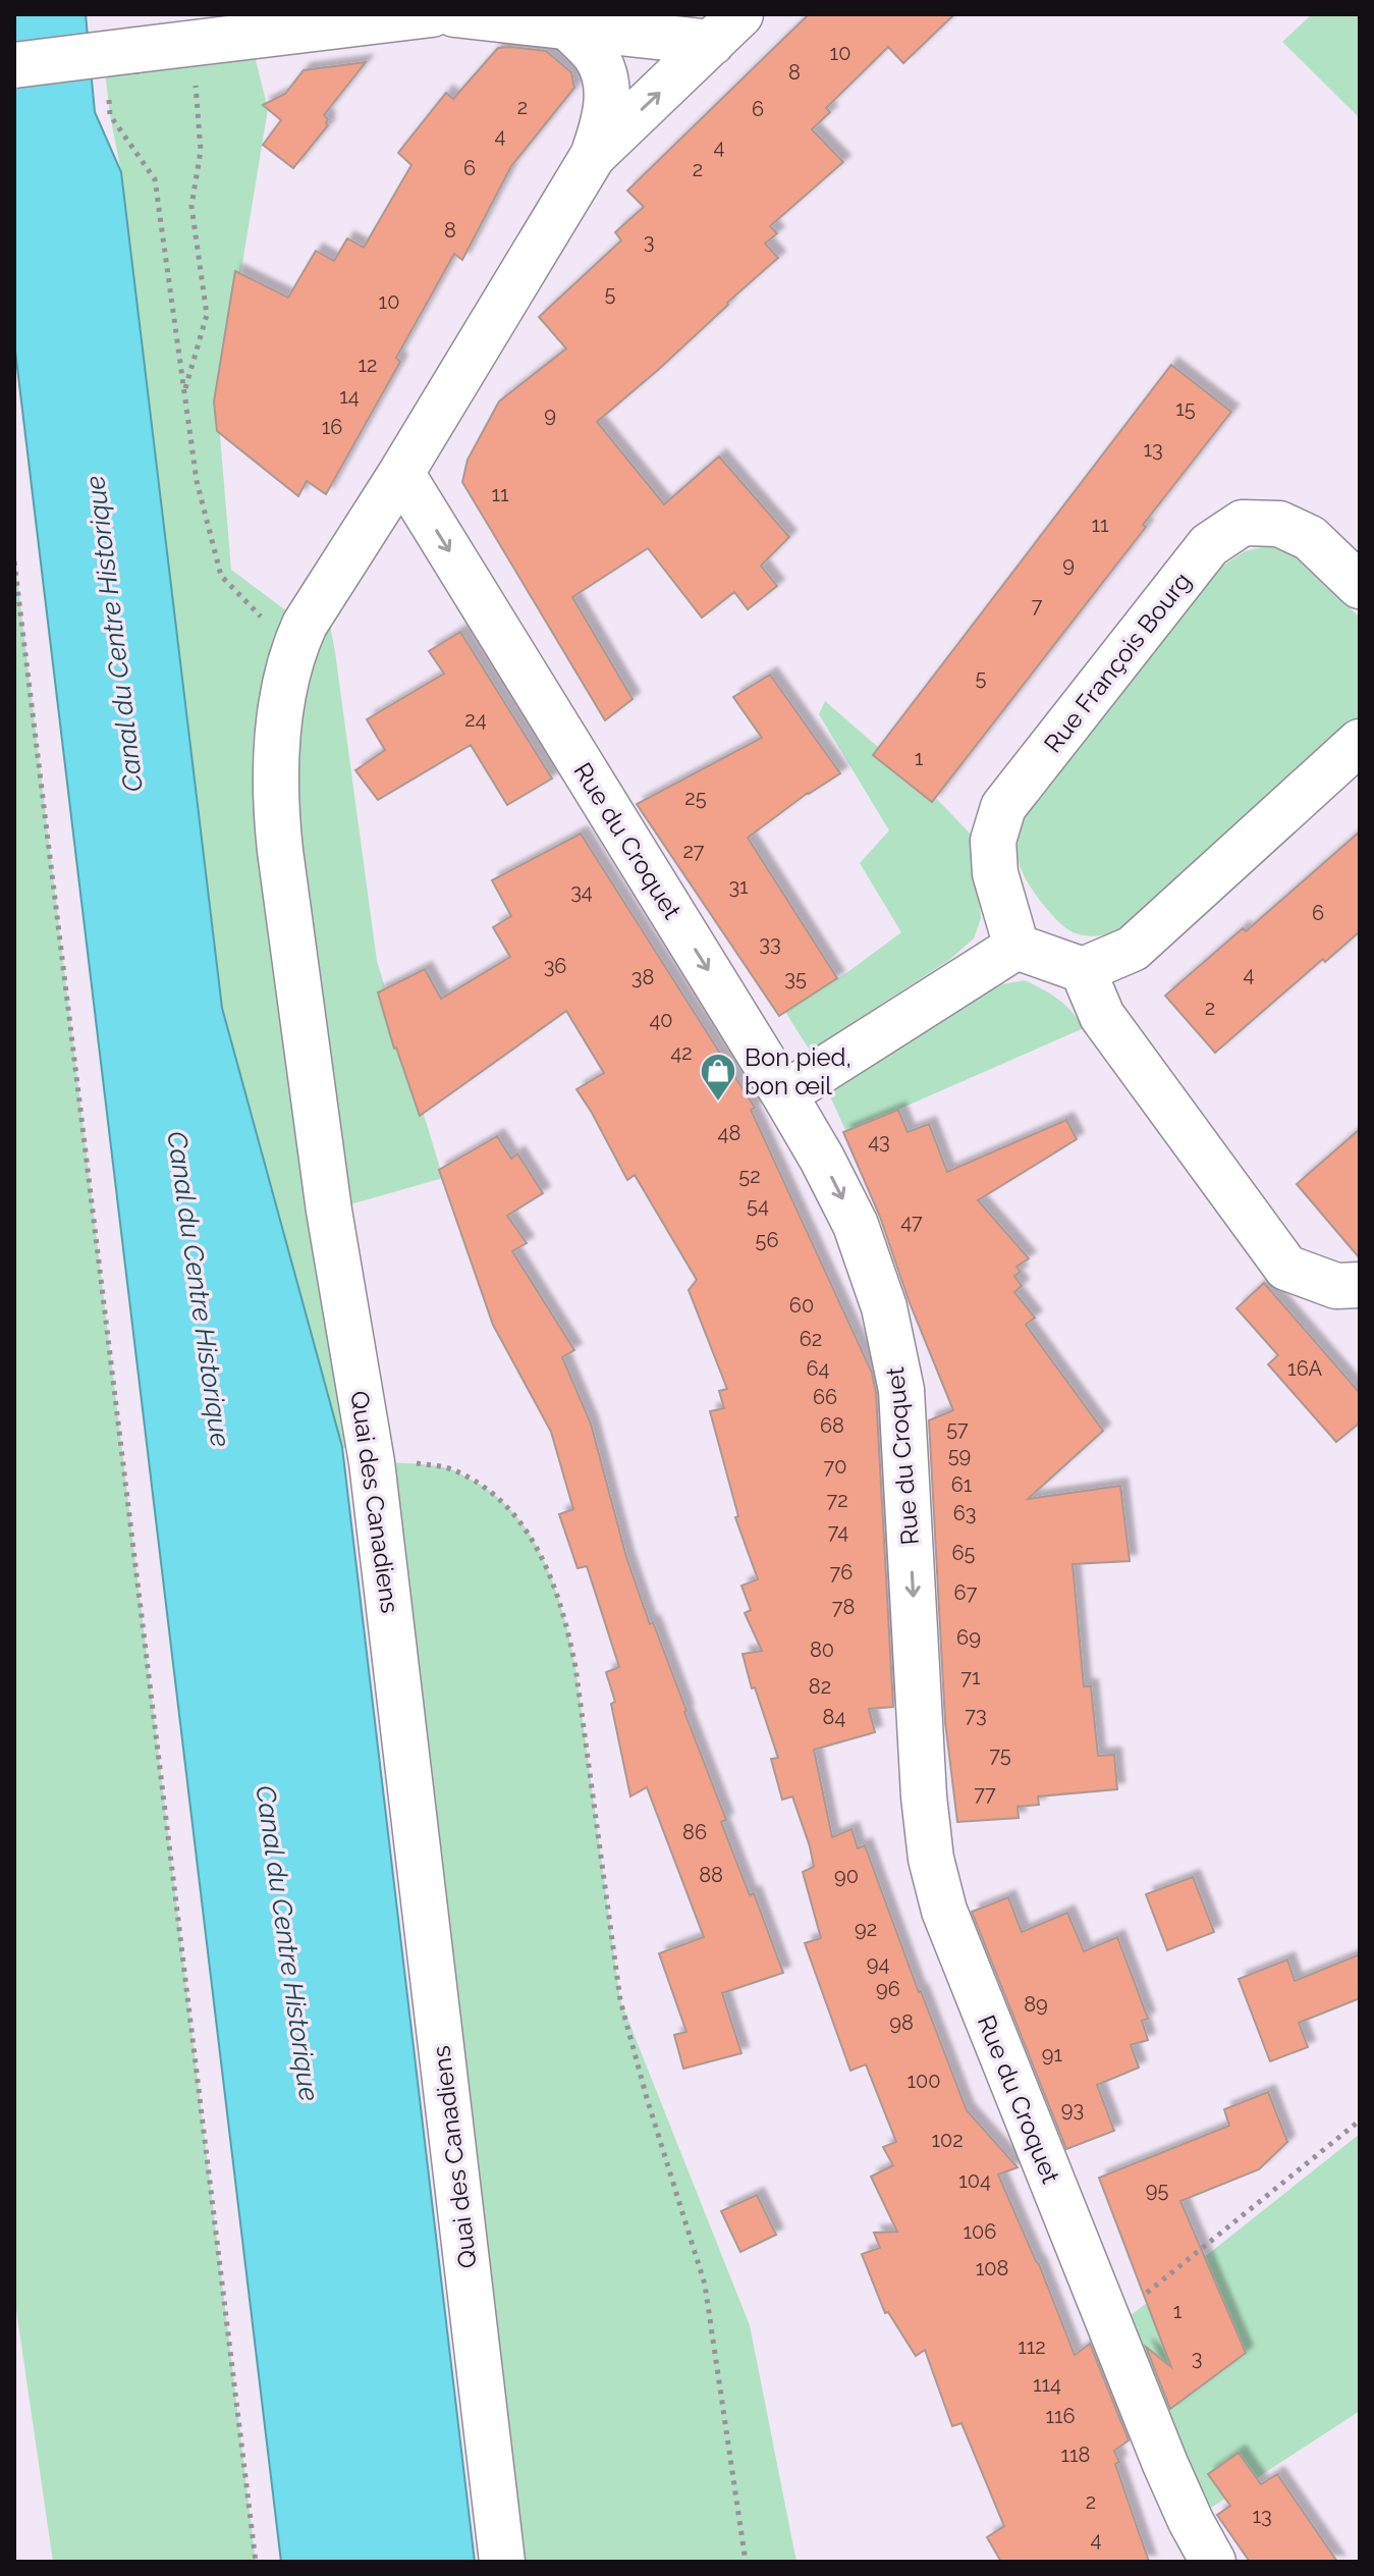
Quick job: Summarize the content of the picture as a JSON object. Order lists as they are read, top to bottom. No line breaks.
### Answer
{"streets":{"street":["Rue François Bourg","Rue du Croquet","Quai des Canadiens"]},"crossings":[["Rue du Croquet","Quai des Canadiens"]],"one_way":["Rue du Croquet"],"water":["Canal du Centre Historique"],"places":{"shop":["Bon pied, bon œil"]},"house_numbers":["10","8","2","6","4","4","6","2","8","3","5","10","12","14","15","9","16","13","11","11","9","7","5","24","1","25","27","31","34","6","33","36","4","38","35","2","40","42","48","43","52","54","47","56","60","62","64","16A","66","68","57","59","70","61","72","63","74","65","76","67","78","69","80","71","82","73","84","75","77","86","88","90","92","94","96","89","98","91","100","93","102","104","95","106","108","1","112","3","114","116","118","2","13","4"]}
